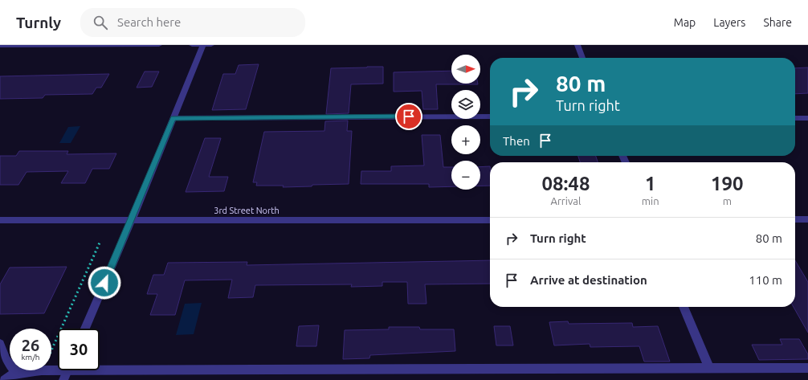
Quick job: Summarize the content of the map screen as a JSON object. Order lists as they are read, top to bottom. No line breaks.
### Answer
{"streets":{"street":["3rd Street North"]},"north":"right","page":{"header":"Turnly","search":"Search here","nav":["Map","Layers","Share"],"map_buttons":["+","−"],"turn":["80 m","Turn right"],"then":"Then","eta":["08:48","Arrival","1","min","190","m"],"list":[{"name":"Turn right","value":"80 m"},{"name":"Arrive at destination","value":"110 m"}],"speed":"26 km/h","limit":"30"}}
